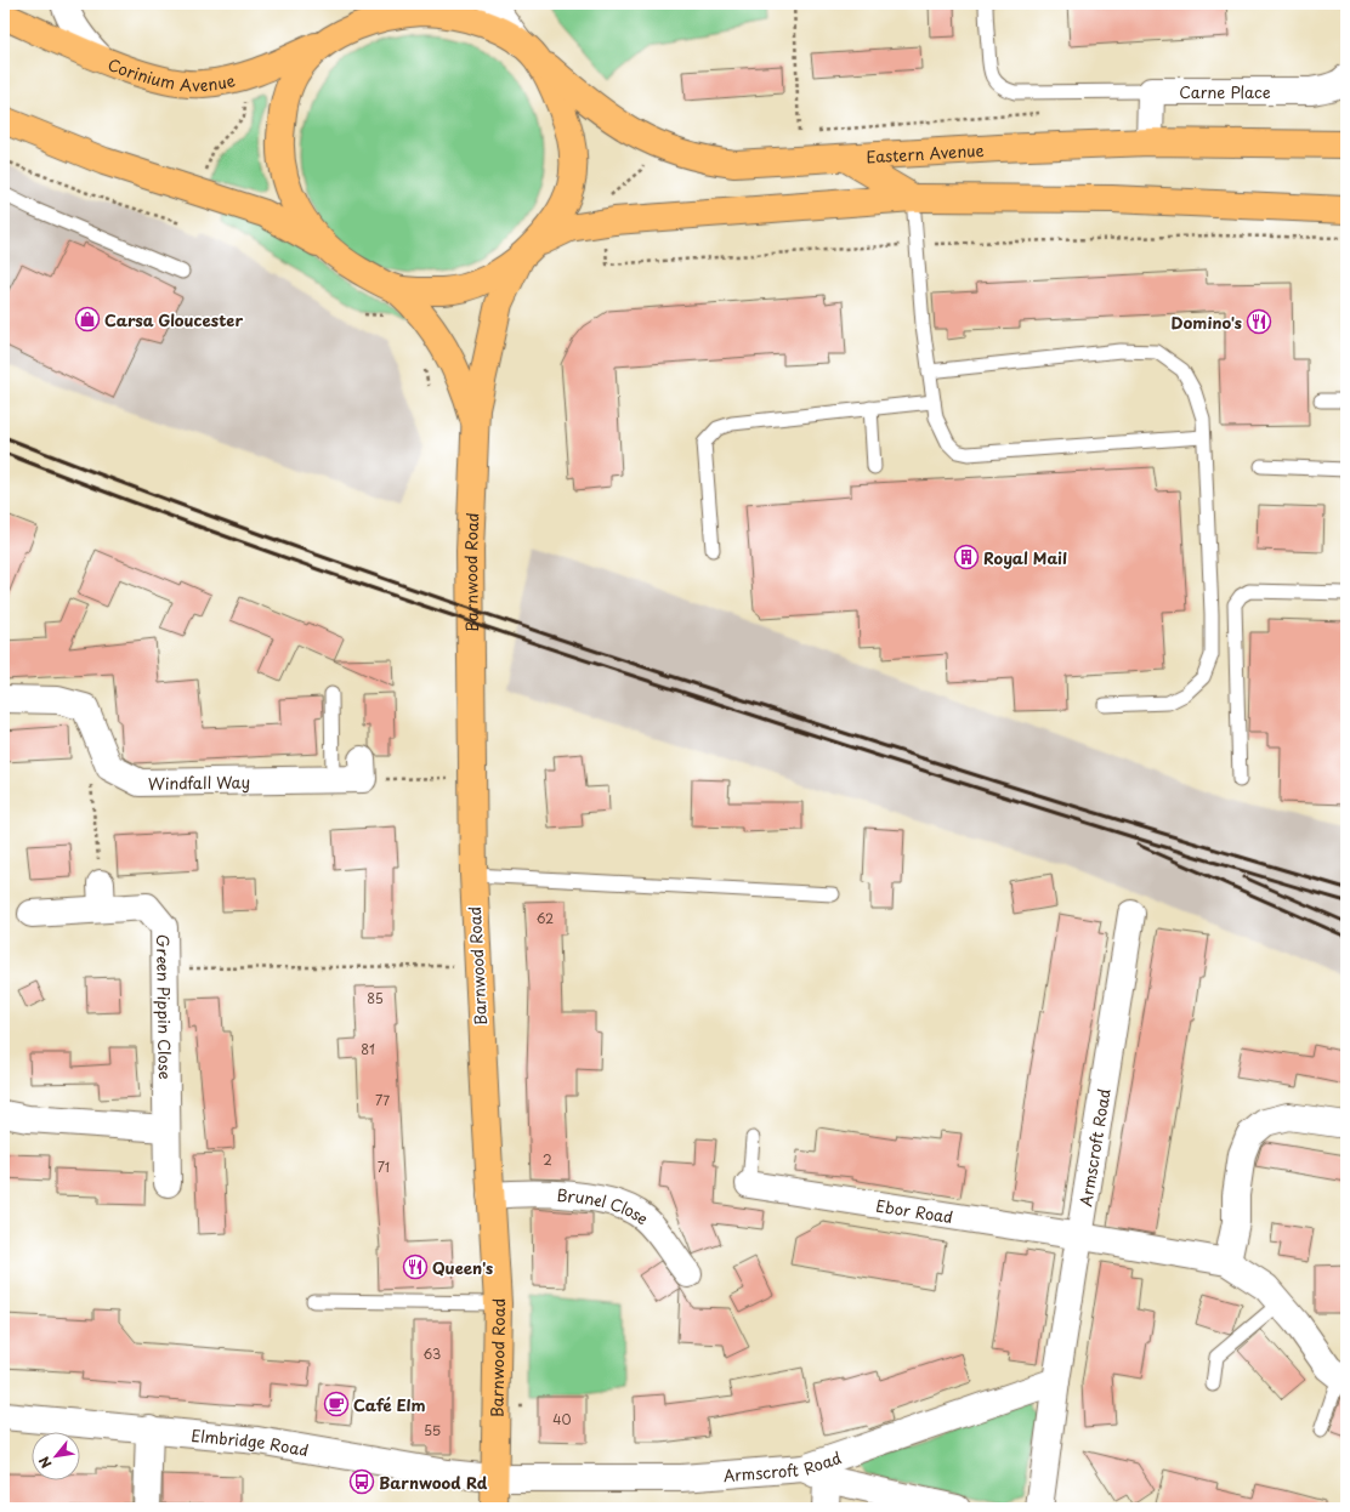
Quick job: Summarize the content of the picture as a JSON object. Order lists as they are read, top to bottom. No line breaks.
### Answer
{"streets":{"main road":["Corinium Avenue","Eastern Avenue","Barnwood Road"],"street":["Carne Place","Windfall Way","Green Pippin Close","Armscroft Road","Brunel Close","Ebor Road","Elmbridge Road"]},"crossings":[["Corinium Avenue","Eastern Avenue"],["Barnwood Road","Armscroft Road"],["Barnwood Road","Brunel Close"],["Barnwood Road","Elmbridge Road"],["Armscroft Road","Ebor Road"],["Armscroft Road","Elmbridge Road"]],"places":{"shop":["Carsa Gloucester"],"restaurant":["Domino's","Queen's"],"building":["Royal Mail"],"cafe":["Café Elm"],"bus stop":["Barnwood Rd"]},"house_numbers":["62","85","81","77","2","71","63","40","55"],"north":"bottom left"}
